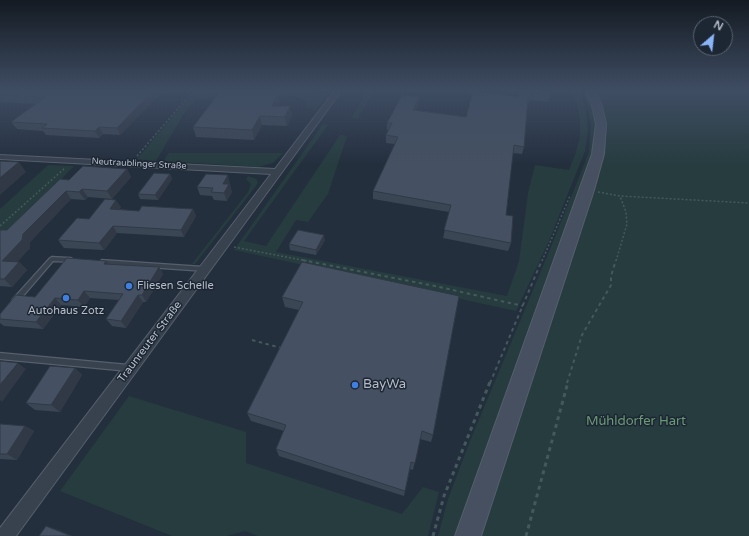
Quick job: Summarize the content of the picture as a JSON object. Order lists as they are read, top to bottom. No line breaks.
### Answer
{"streets":{"street":["Neutraublinger Straße","Traunreuter Straße"]},"crossings":[["Neutraublinger Straße","Traunreuter Straße"]],"parks":["Mühldorfer Hart"],"places":["Fliesen Schelle","Autohaus Zotz","BayWa"],"north":"top right"}
